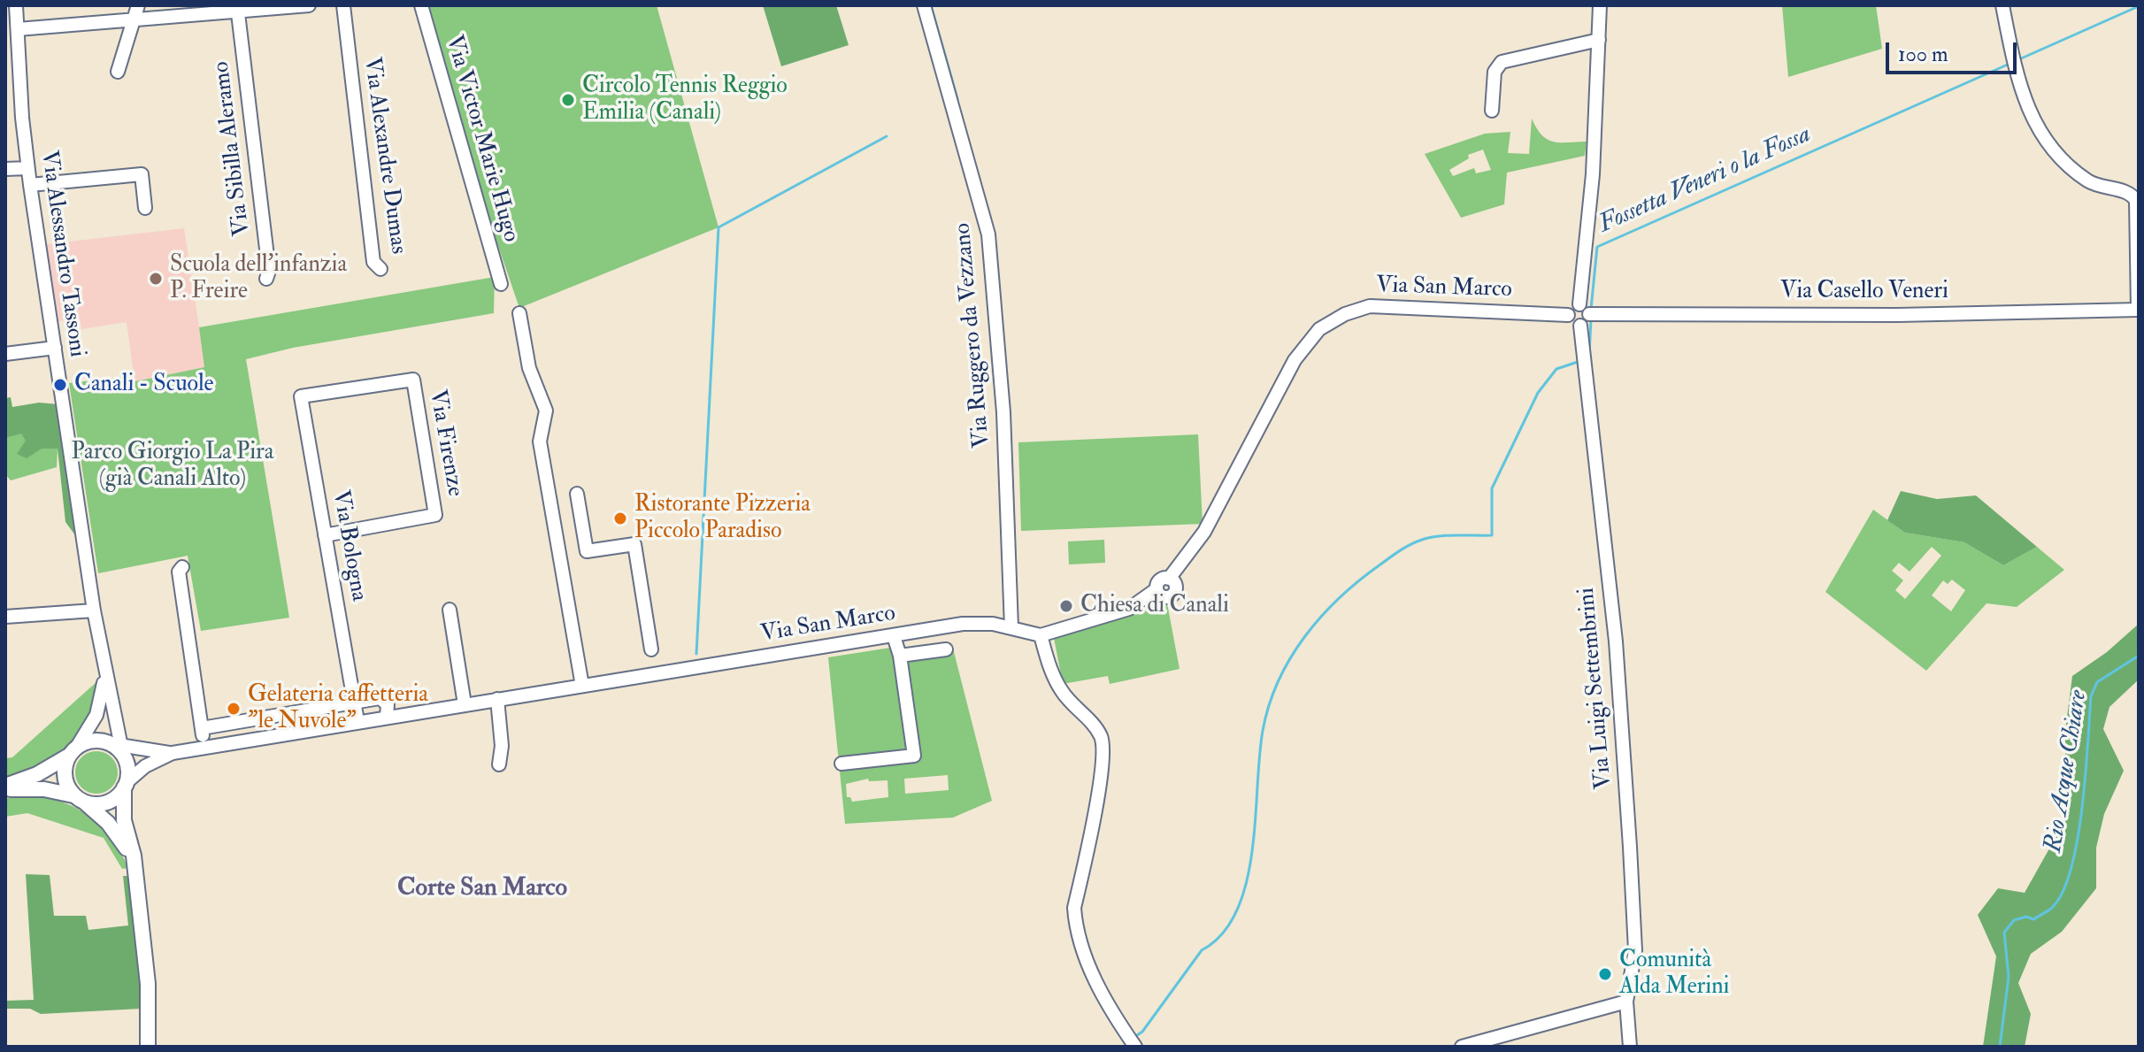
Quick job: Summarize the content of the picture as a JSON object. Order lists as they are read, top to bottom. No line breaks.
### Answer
{"streets":{"street":["Via Victor Marie Hugo","Via Sibilla Aleramo","Via Alexandre Dumas","Via Alessandro Tassoni","Via San Marco","Via Casello Veneri","Via Ruggero da Vezzano","Via Firenze","Via Bologna","Via Luigi Settembrini"]},"crossings":[["Via Alessandro Tassoni","Via San Marco"],["Via San Marco","Via Casello Veneri"],["Via San Marco","Via Ruggero da Vezzano"],["Via San Marco","Via Bologna"],["Via San Marco","Via Luigi Settembrini"],["Via Casello Veneri","Via Luigi Settembrini"],["Via Firenze","Via Bologna"]],"districts":["Corte San Marco"],"water":["Fossetta Veneri o la Fossa","Rio Acque Chiare"],"parks":["Parco Giorgio La Pira (già Canali Alto)"],"places":["Circolo Tennis Reggio Emilia (Canali)","Scuola dell'infanzia P. Freire","Canali - Scuole","Ristorante Pizzeria Piccolo Paradiso","Chiesa di Canali","Gelateria caffetteria \"le Nuvole\"","Comunità Alda Merini"],"scale_bar":"100 m"}
